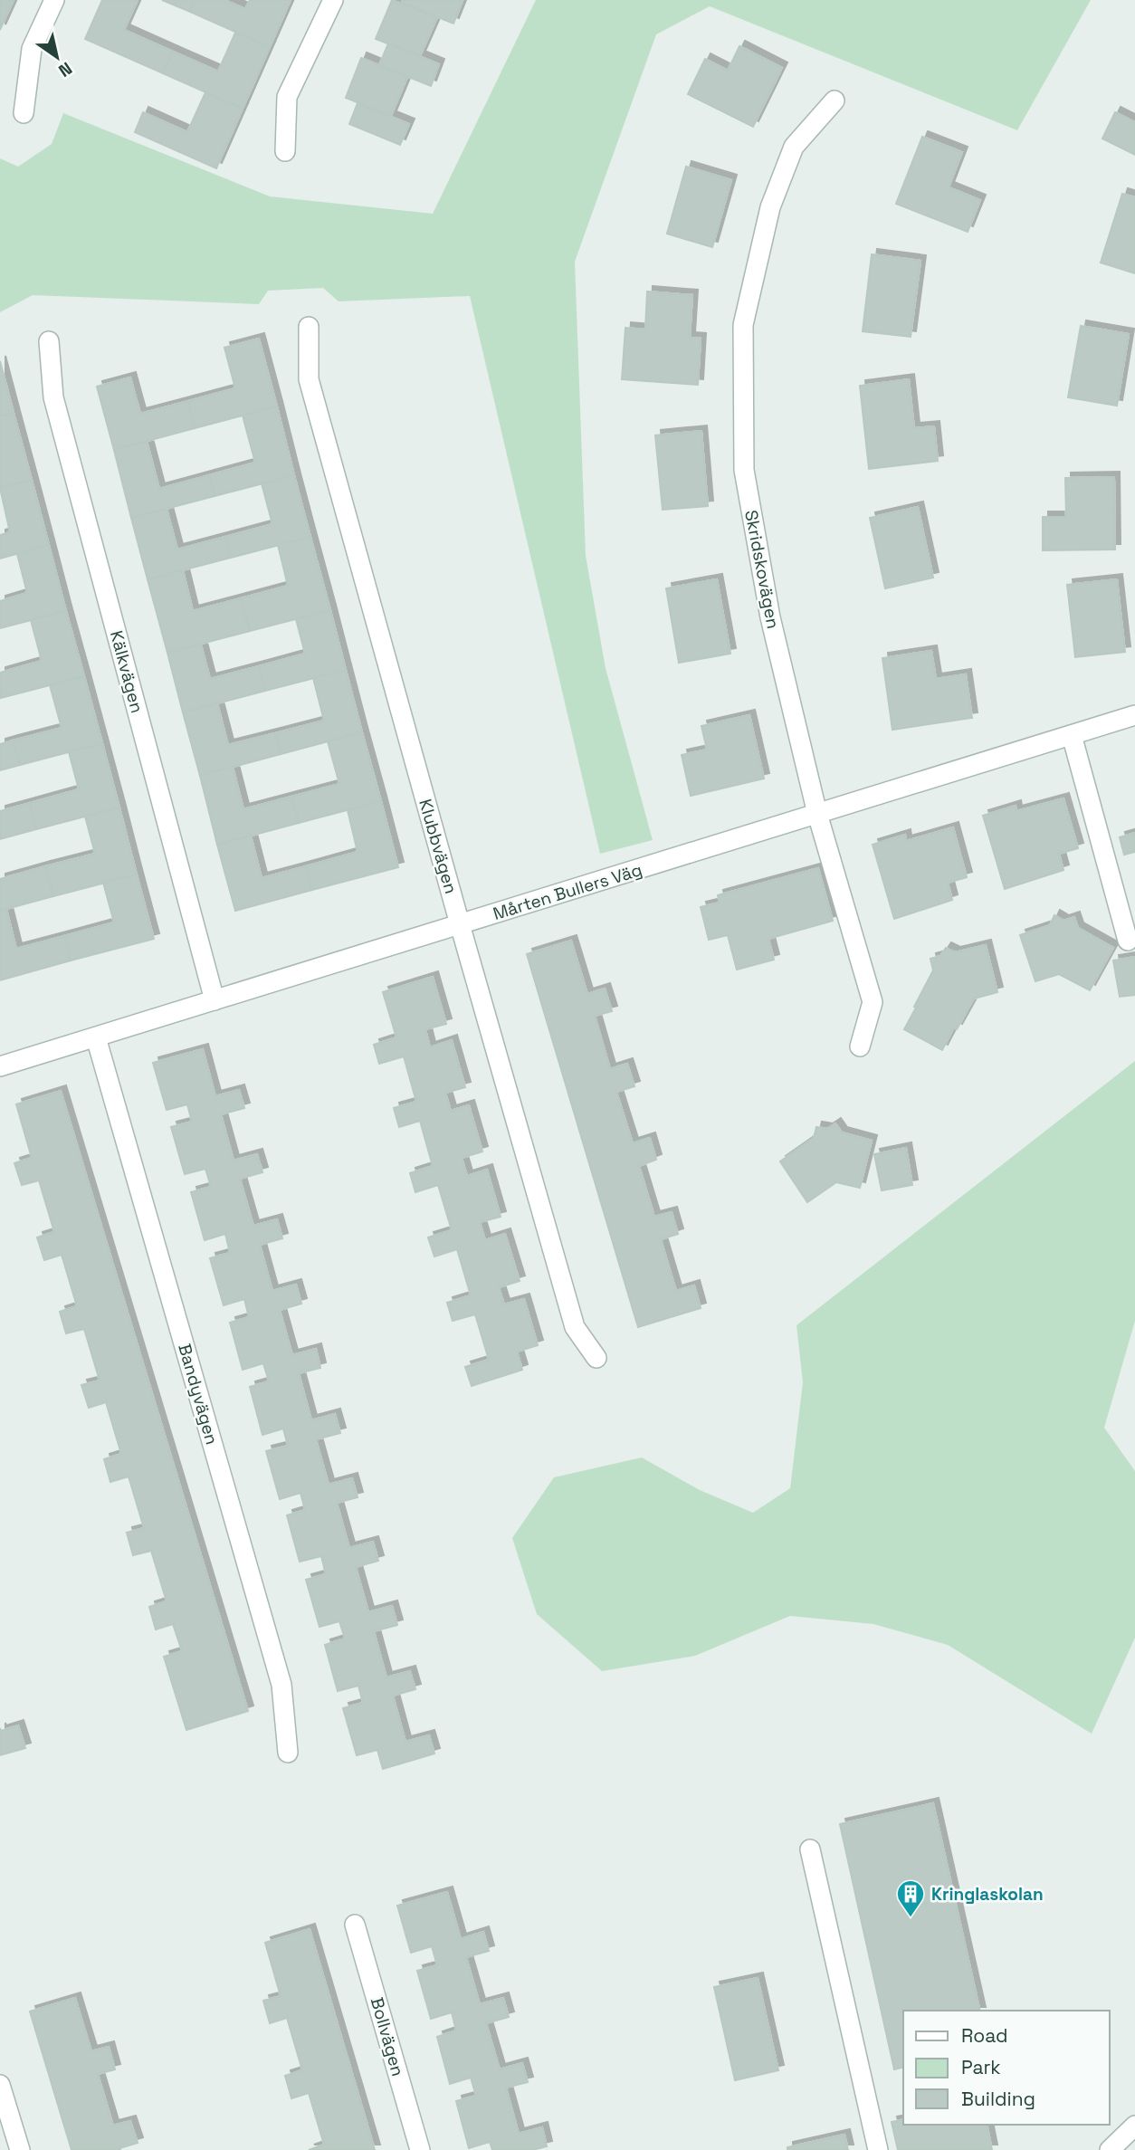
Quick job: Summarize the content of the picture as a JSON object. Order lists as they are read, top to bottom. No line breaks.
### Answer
{"streets":{"street":["Skridskovägen","Kälkvägen","Klubbvägen","Mårten Bullers Väg","Bandyvägen","Bollvägen"]},"crossings":[["Skridskovägen","Mårten Bullers Väg"],["Kälkvägen","Mårten Bullers Väg"],["Klubbvägen","Mårten Bullers Väg"],["Mårten Bullers Väg","Bandyvägen"]],"places":{"building":["Kringlaskolan"]},"legend":["Road","Park","Building"],"north":"bottom right"}
